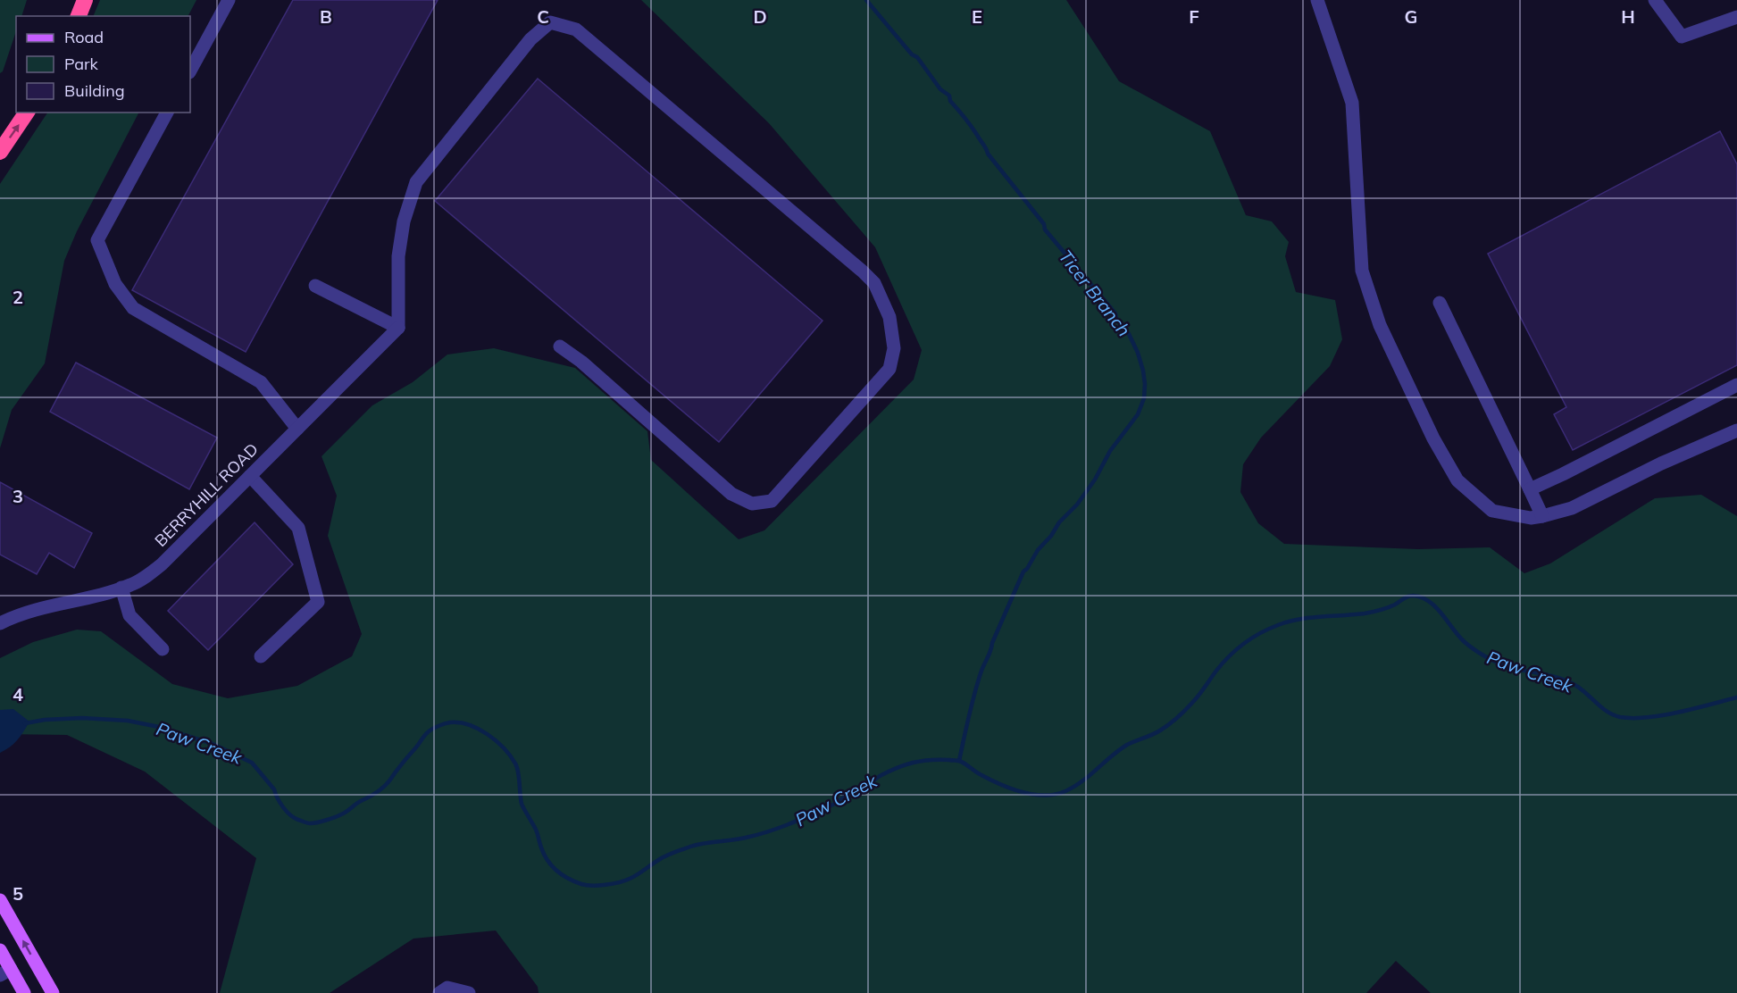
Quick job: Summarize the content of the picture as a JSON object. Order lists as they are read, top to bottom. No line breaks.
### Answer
{"streets":{"street":["BERRYHILL ROAD"]},"water":["Ticer Branch","Paw Creek"],"legend":["Road","Park","Building"],"grid":{"columns":["B","C","D","E","F","G","H"],"rows":["2","3","4","5"]}}
